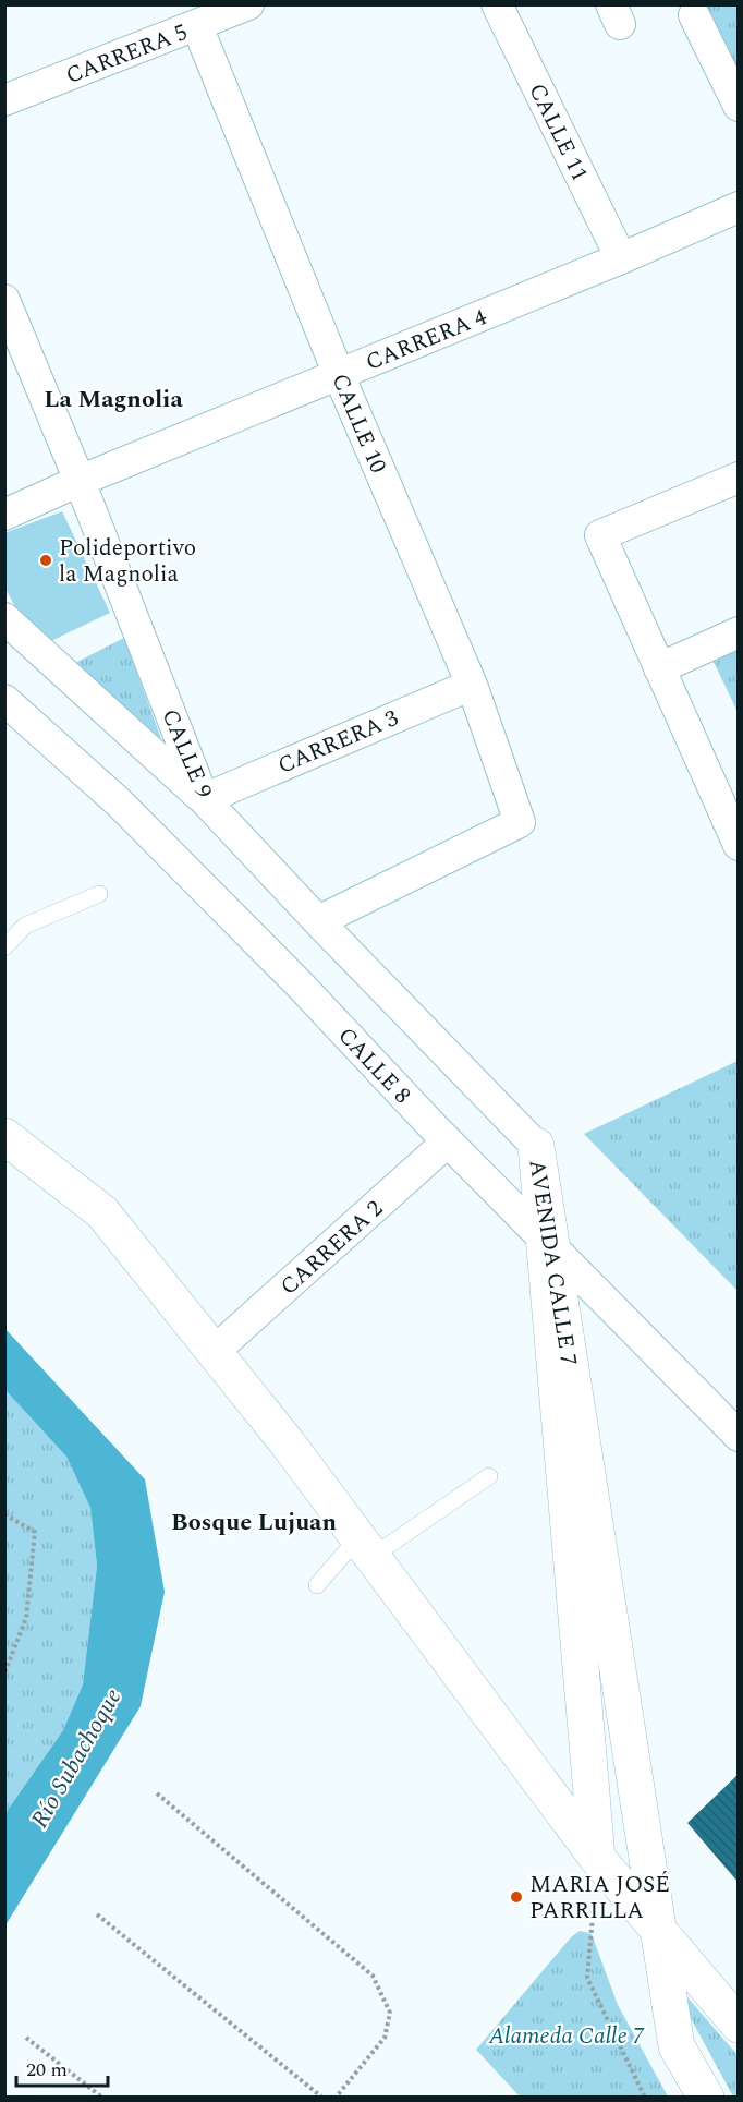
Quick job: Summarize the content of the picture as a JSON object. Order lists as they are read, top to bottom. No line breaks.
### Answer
{"streets":{"main road":["AVENIDA CALLE 7"],"street":["CARRERA 5","CALLE 11","CARRERA 4","CALLE 10","CARRERA 3","CALLE 9","CALLE 8","CARRERA 2"]},"crossings":[["CARRERA 5","CALLE 10"],["CALLE 11","CARRERA 4"],["CARRERA 4","CALLE 10"],["CARRERA 4","CALLE 9"],["CALLE 10","CARRERA 3"],["CALLE 10","CALLE 9"],["CARRERA 3","CALLE 9"],["CALLE 9","AVENIDA CALLE 7"],["CALLE 8","CARRERA 2"]],"districts":["La Magnolia","Bosque Lujuan"],"water":["Río Subachoque"],"parks":["Alameda Calle 7"],"places":["Polideportivo la Magnolia","MARIA JOSÉ PARRILLA"],"scale_bar":"20 m"}
